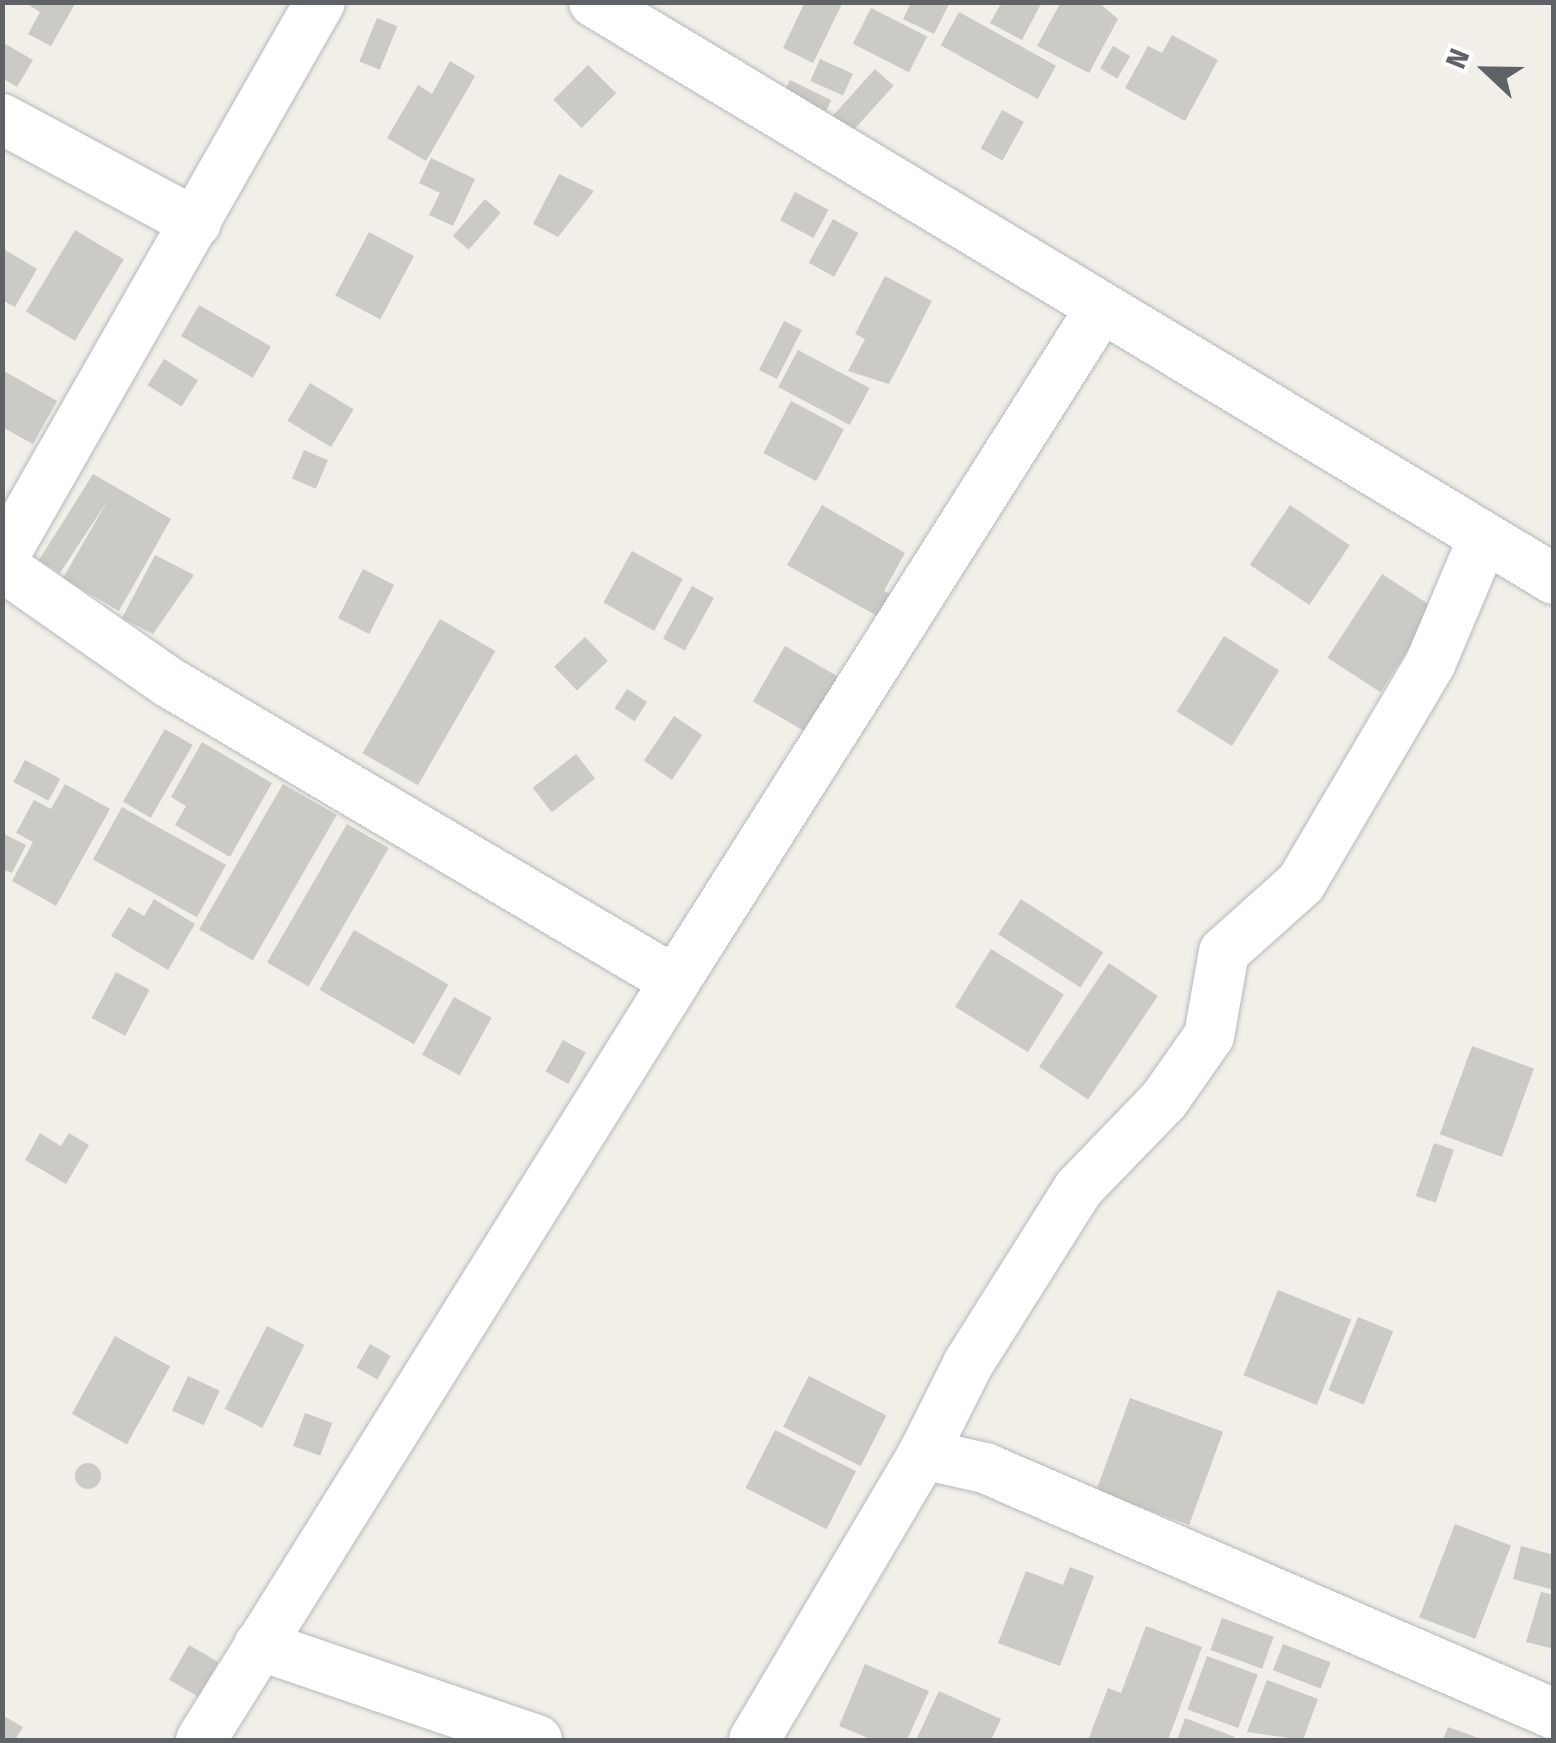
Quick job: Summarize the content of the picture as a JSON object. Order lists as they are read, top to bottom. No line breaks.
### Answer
{"north":"left"}
